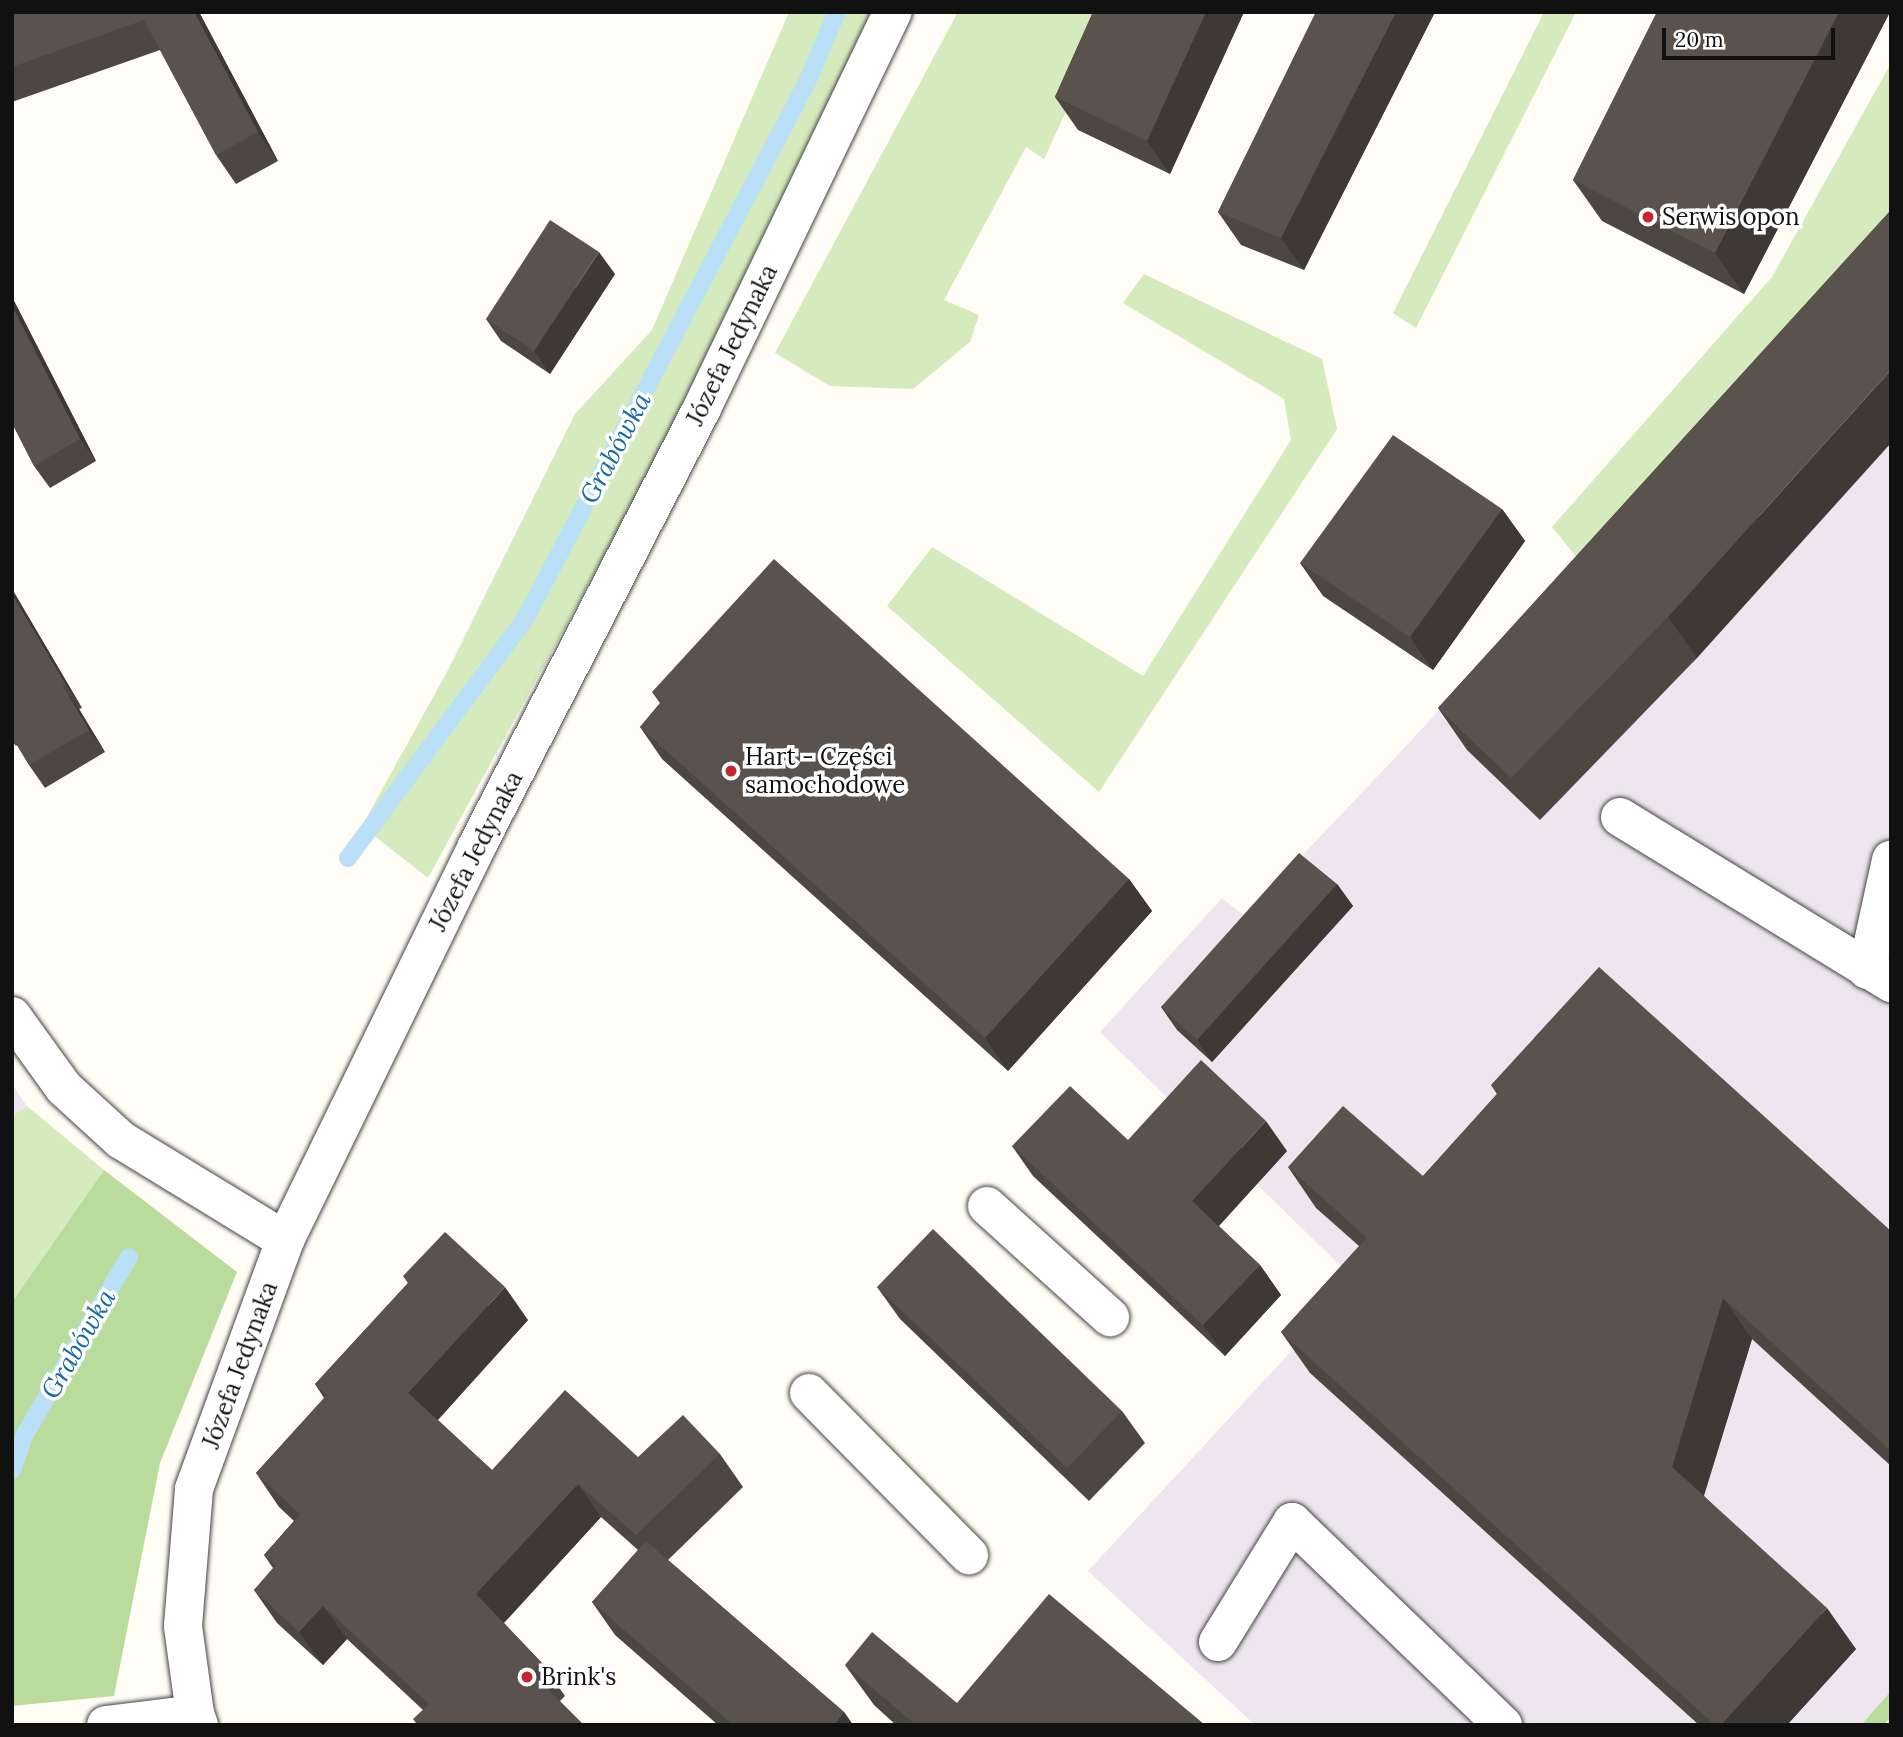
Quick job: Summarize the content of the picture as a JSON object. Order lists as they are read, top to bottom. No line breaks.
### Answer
{"streets":{"street":["Józefa Jedynaka"]},"water":["Grabówka"],"places":["Serwis opon","Hart - Części samochodowe","Brink's"],"scale_bar":"20 m"}
